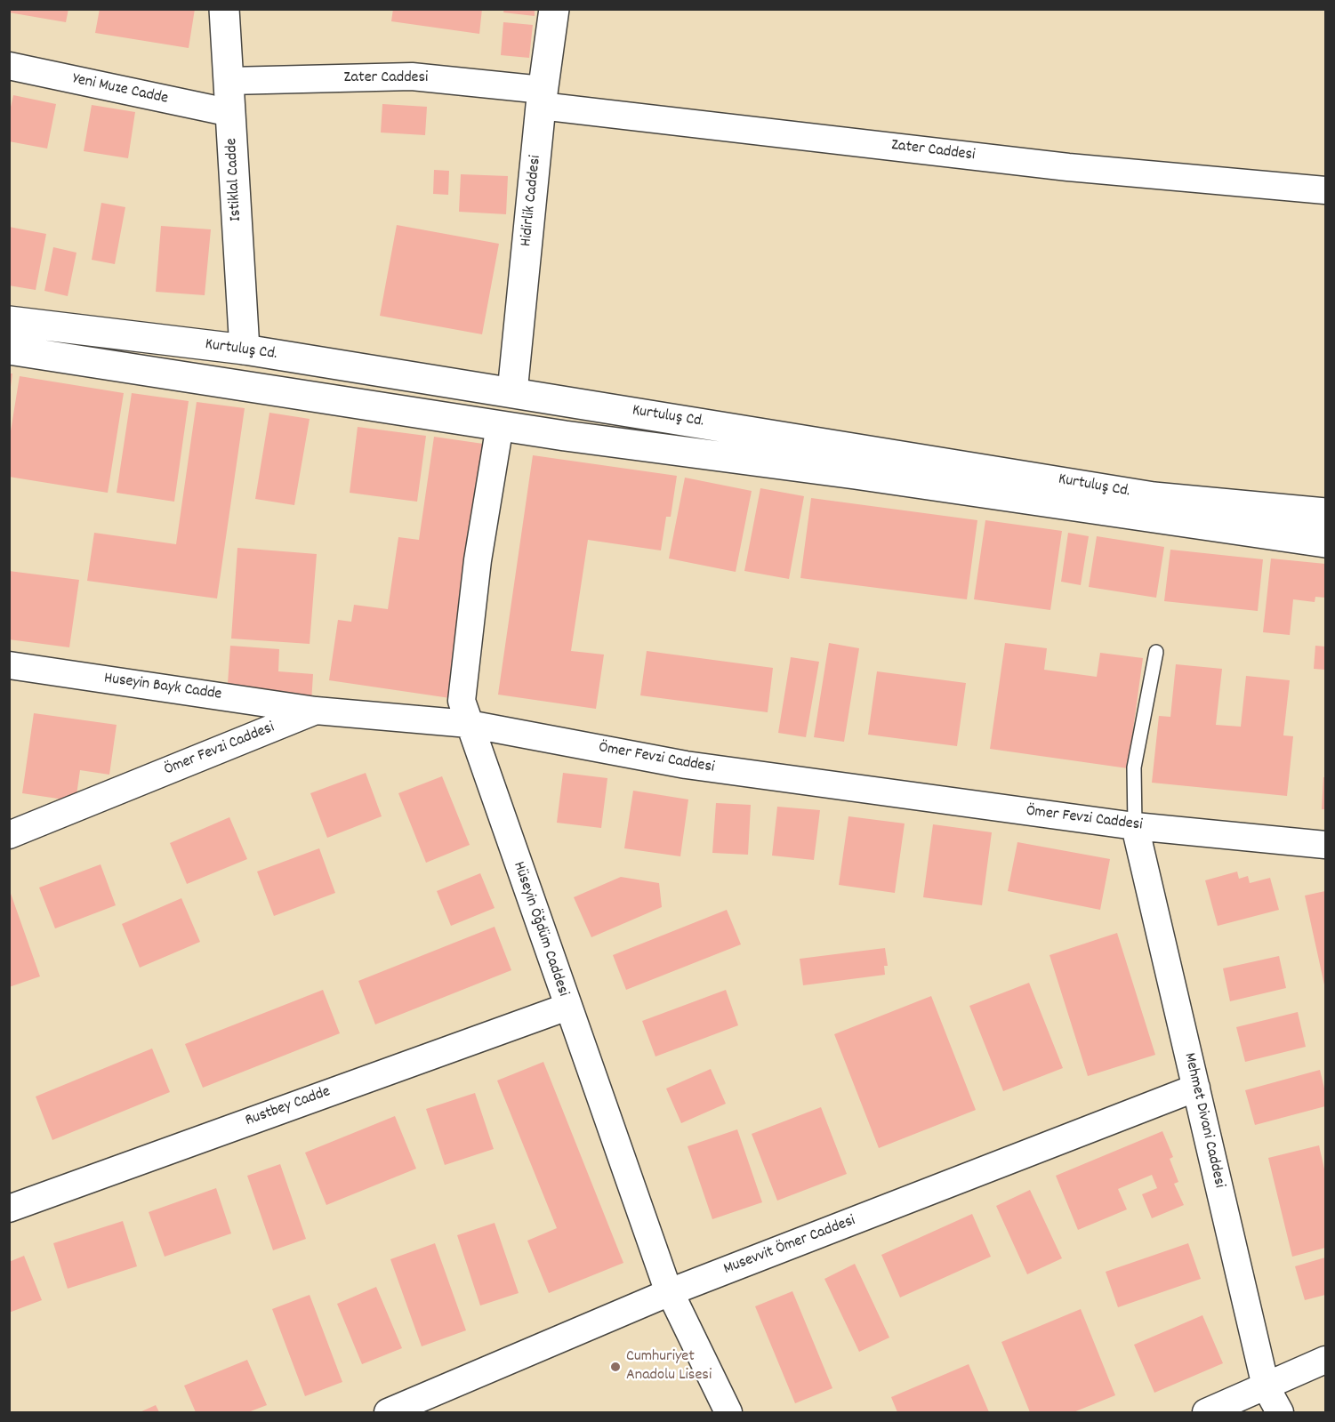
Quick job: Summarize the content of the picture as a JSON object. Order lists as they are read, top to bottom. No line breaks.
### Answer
{"streets":{"main road":["Istiklal Cadde","Hidirlik Caddesi","Kurtuluş Cd."],"street":["Zater Caddesi","Yeni Muze Cadde","Huseyin Bayk Cadde","Ömer Fevzi Caddesi","Hüseyin Öğdüm Caddesi","Rustbey Cadde","Mehmet Divani Caddesi","Musevvit Ömer Caddesi"]},"crossings":[["Zater Caddesi","Istiklal Cadde"],["Zater Caddesi","Hidirlik Caddesi"],["Yeni Muze Cadde","Istiklal Cadde"],["Istiklal Cadde","Kurtuluş Cd."],["Hidirlik Caddesi","Kurtuluş Cd."],["Kurtuluş Cd.","Hüseyin Öğdüm Caddesi"],["Huseyin Bayk Cadde","Ömer Fevzi Caddesi"],["Ömer Fevzi Caddesi","Hüseyin Öğdüm Caddesi"],["Ömer Fevzi Caddesi","Mehmet Divani Caddesi"],["Hüseyin Öğdüm Caddesi","Rustbey Cadde"],["Hüseyin Öğdüm Caddesi","Musevvit Ömer Caddesi"],["Mehmet Divani Caddesi","Musevvit Ömer Caddesi"]],"places":["Cumhuriyet Anadolu Lisesi"]}
